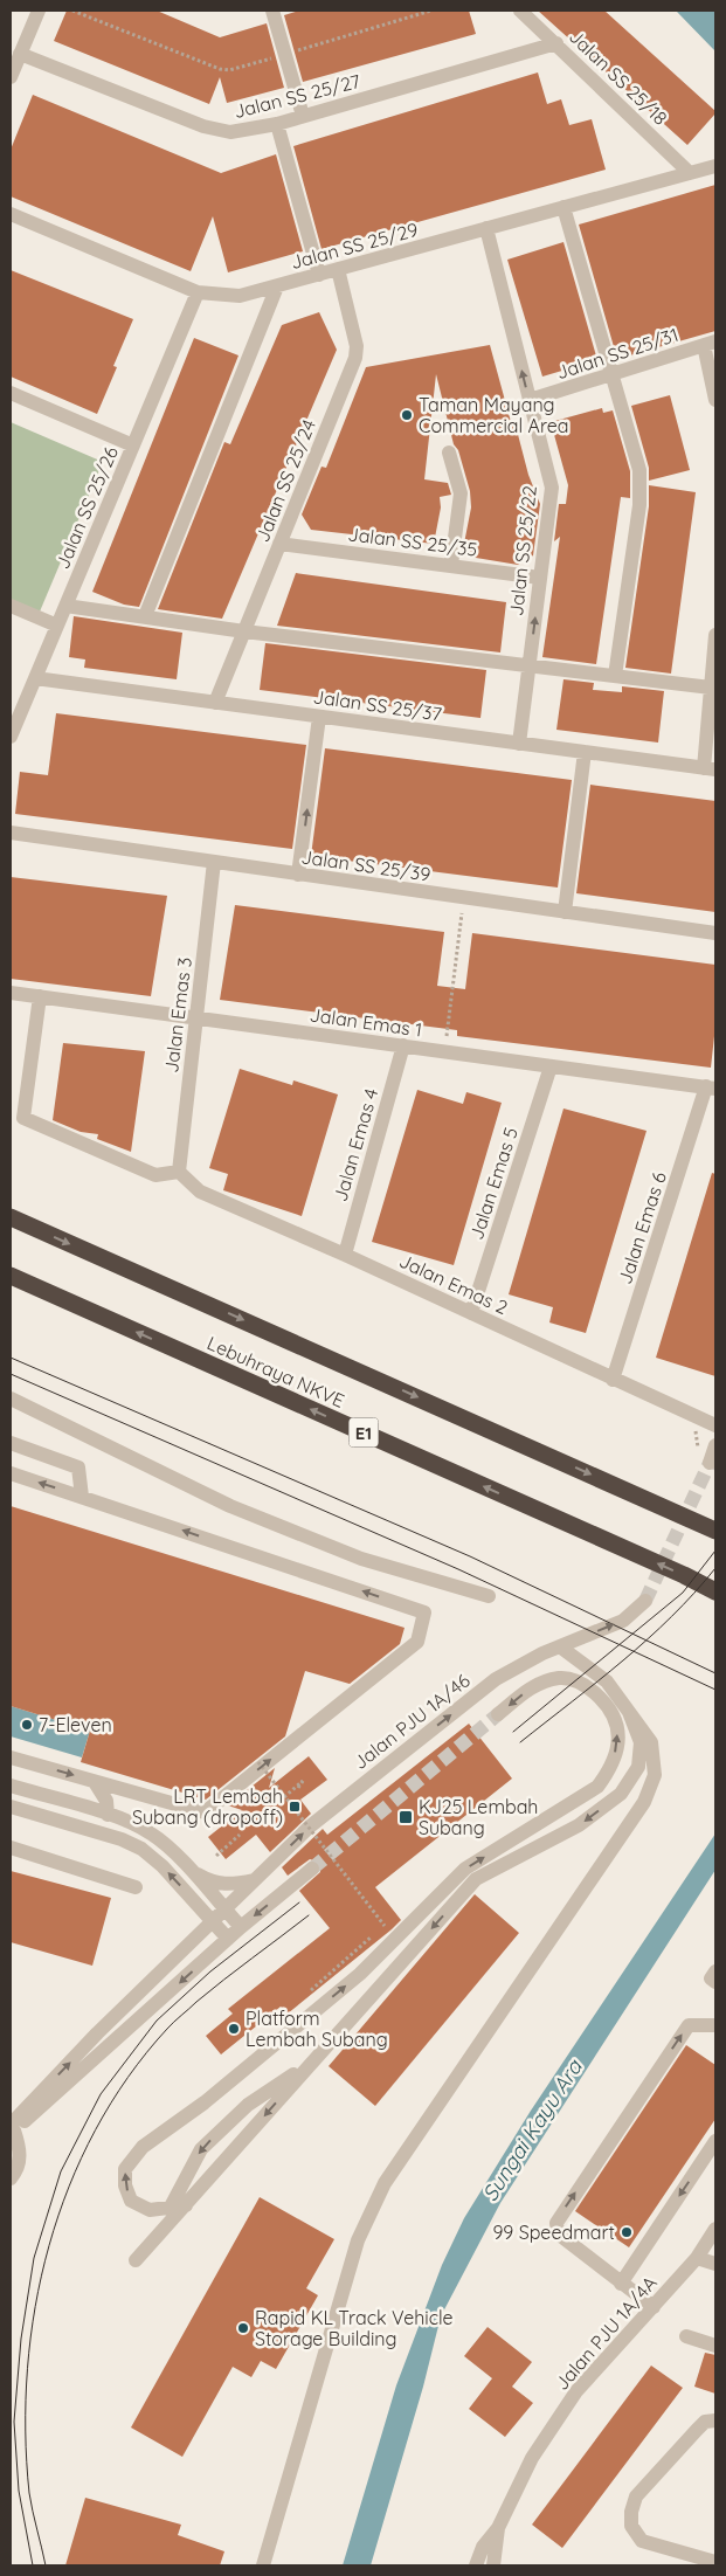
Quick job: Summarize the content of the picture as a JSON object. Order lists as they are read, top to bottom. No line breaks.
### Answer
{"streets":{"highway":["Lebuhraya NKVE","E1"],"street":["Jalan SS 25/18","Jalan SS 25/27","Jalan SS 25/29","Jalan SS 25/31","Jalan SS 25/24","Jalan SS 25/26","Jalan SS 25/35","Jalan SS 25/22","Jalan SS 25/37","Jalan SS 25/39","Jalan Emas 3","Jalan Emas 1","Jalan Emas 4","Jalan Emas 5","Jalan Emas 6","Jalan Emas 2","Jalan PJU 1A/46","Jalan PJU 1A/4A"]},"crossings":[["Jalan SS 25/18","Jalan SS 25/27"],["Jalan SS 25/18","Jalan SS 25/29"],["Jalan SS 25/29","Jalan SS 25/24"],["Jalan SS 25/29","Jalan SS 25/26"],["Jalan SS 25/29","Jalan SS 25/22"],["Jalan SS 25/31","Jalan SS 25/22"],["Jalan SS 25/24","Jalan SS 25/35"],["Jalan SS 25/24","Jalan SS 25/37"],["Jalan SS 25/26","Jalan SS 25/37"],["Jalan SS 25/35","Jalan SS 25/22"],["Jalan SS 25/22","Jalan SS 25/37"],["Jalan SS 25/39","Jalan Emas 3"],["Jalan Emas 3","Jalan Emas 1"],["Jalan Emas 3","Jalan Emas 2"],["Jalan Emas 1","Jalan Emas 4"],["Jalan Emas 1","Jalan Emas 5"],["Jalan Emas 1","Jalan Emas 6"],["Jalan Emas 4","Jalan Emas 2"],["Jalan Emas 5","Jalan Emas 2"],["Jalan Emas 6","Jalan Emas 2"]],"one_way":["Jalan PJU 1A/46"],"water":["Sungai Kayu Ara"],"places":{"other":["Taman Mayang Commercial Area","7-Eleven","Platform Lembah Subang","99 Speedmart","Rapid KL Track Vehicle Storage Building"],"transit":["LRT Lembah Subang (dropoff)","KJ25 Lembah Subang"]}}
